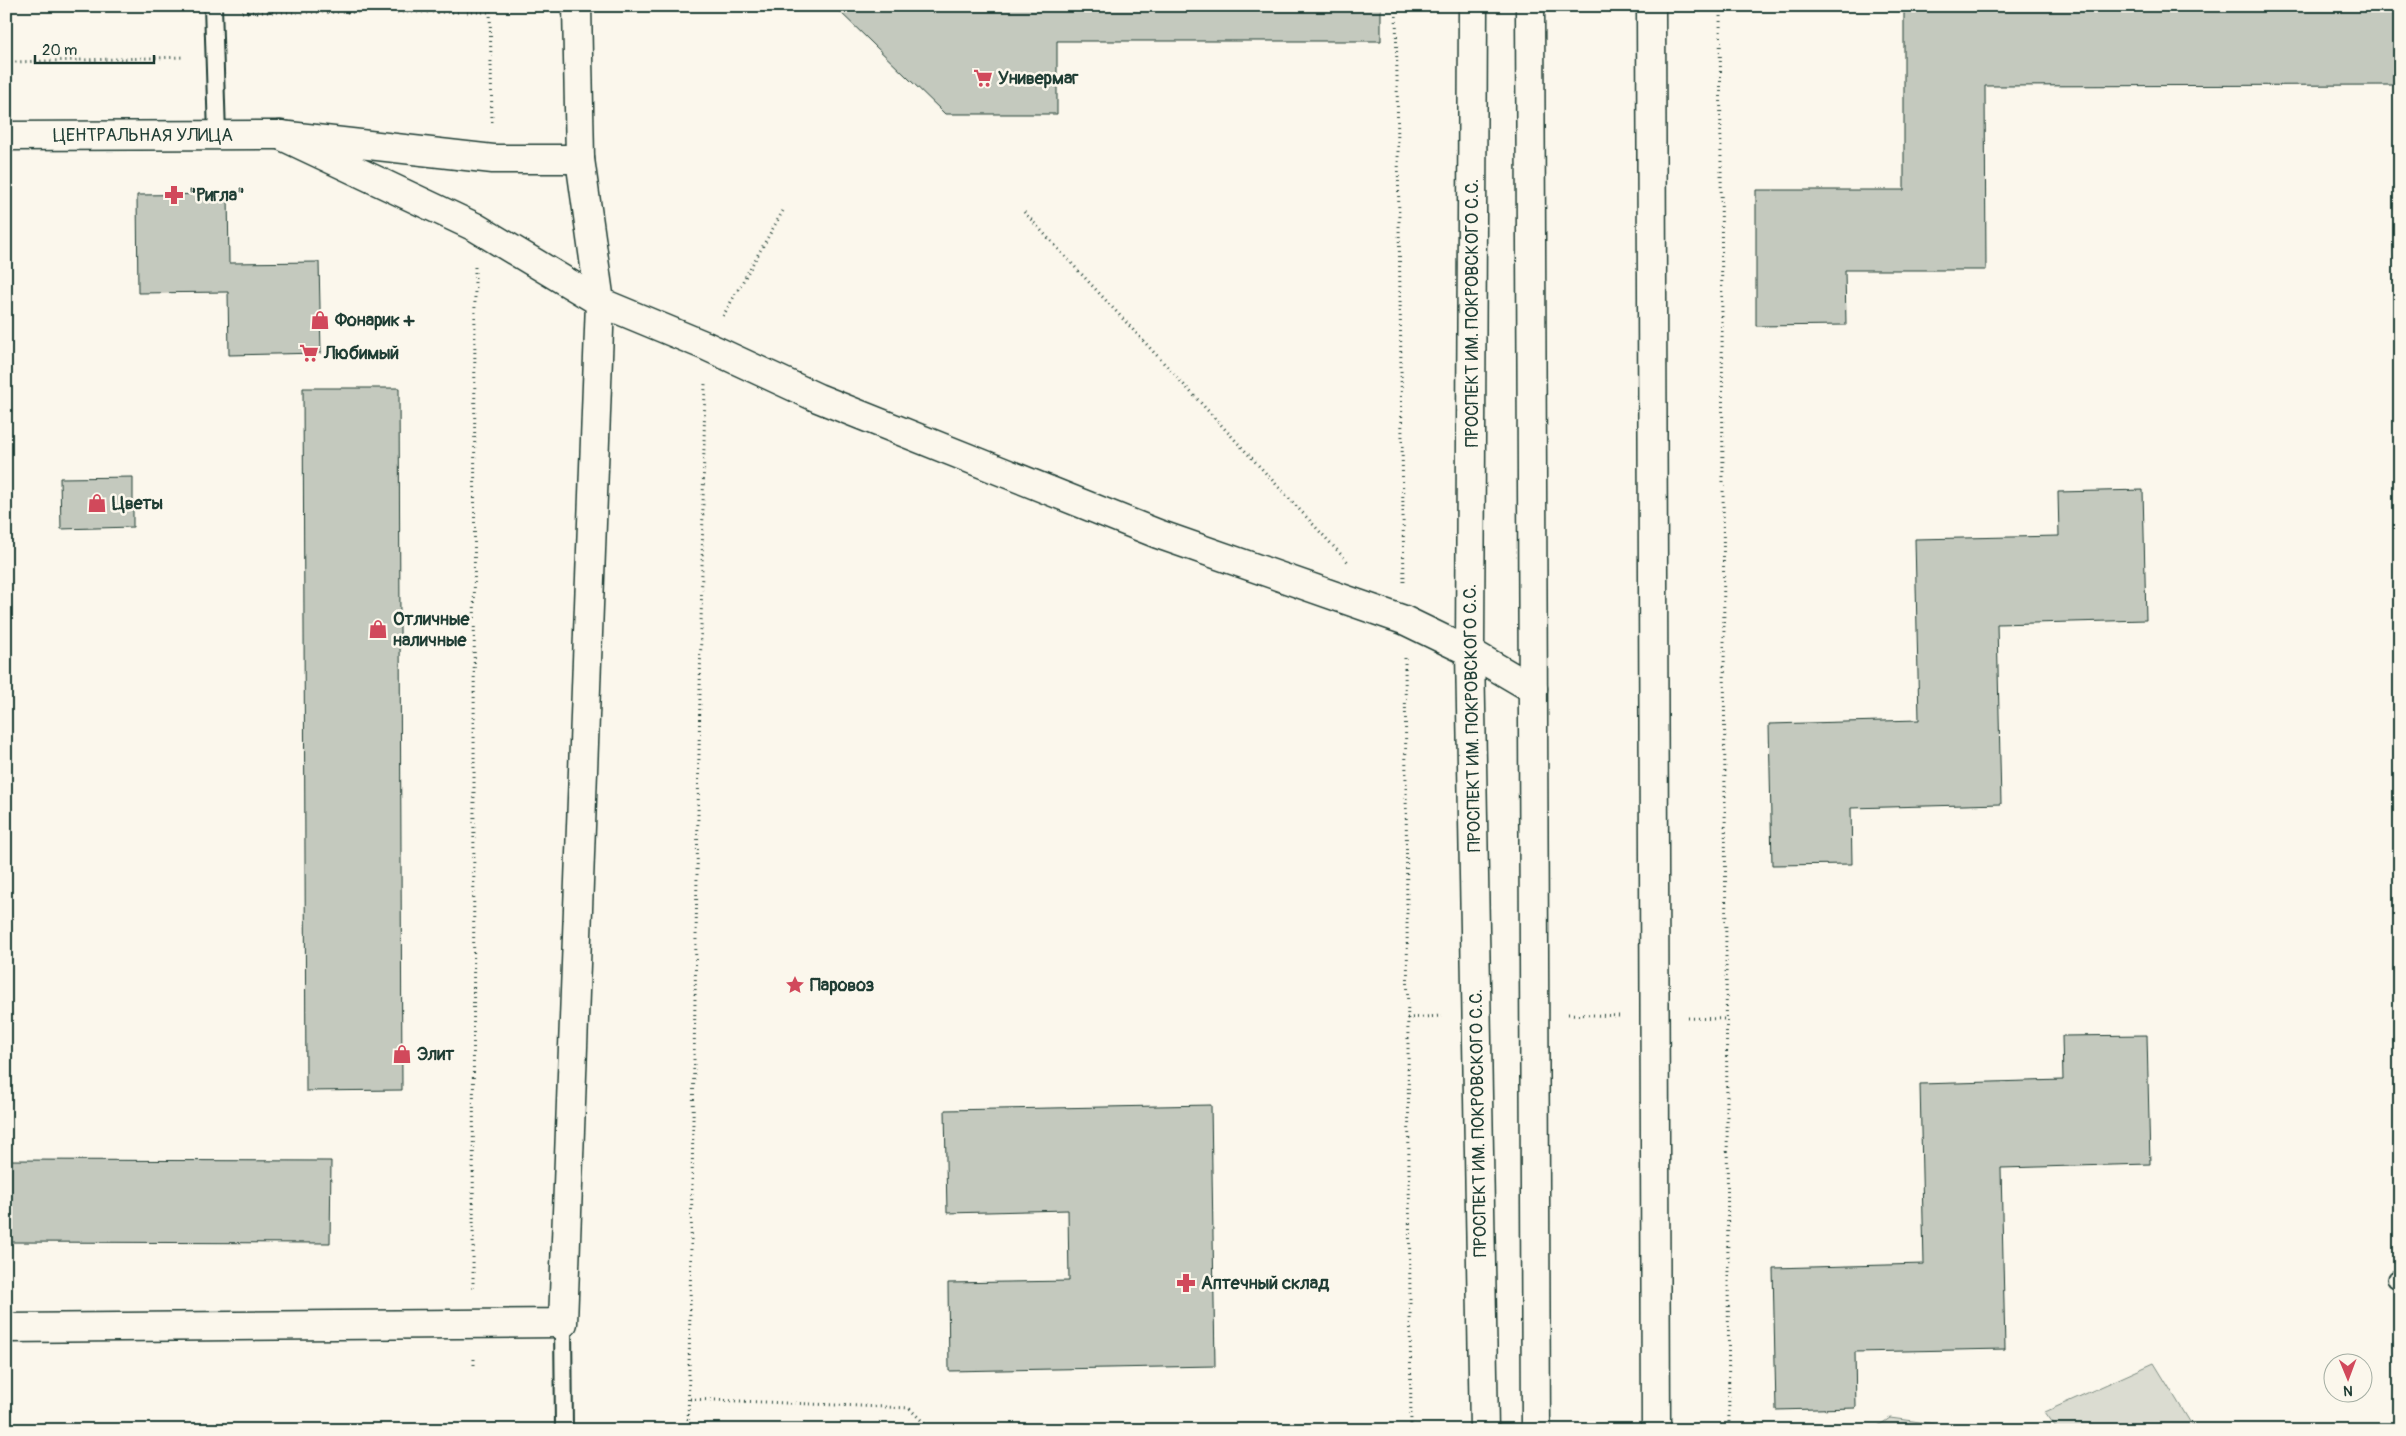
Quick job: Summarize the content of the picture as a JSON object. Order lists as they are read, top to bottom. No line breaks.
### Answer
{"streets":{"street":["ЦЕНТРАЛЬНАЯ УЛИЦА","ПРОСПЕКТ ИМ. ПОКРОВСКОГО С.С."]},"places":{"supermarket":["Универмаг","Любимый"],"pharmacy":["\"Ригла\"","Аптечный склад"],"shop":["Фонарик +","Цветы","Отличные наличные","Элит"],"place":["Паровоз"]},"scale_bar":"20 m","north":"bottom"}
